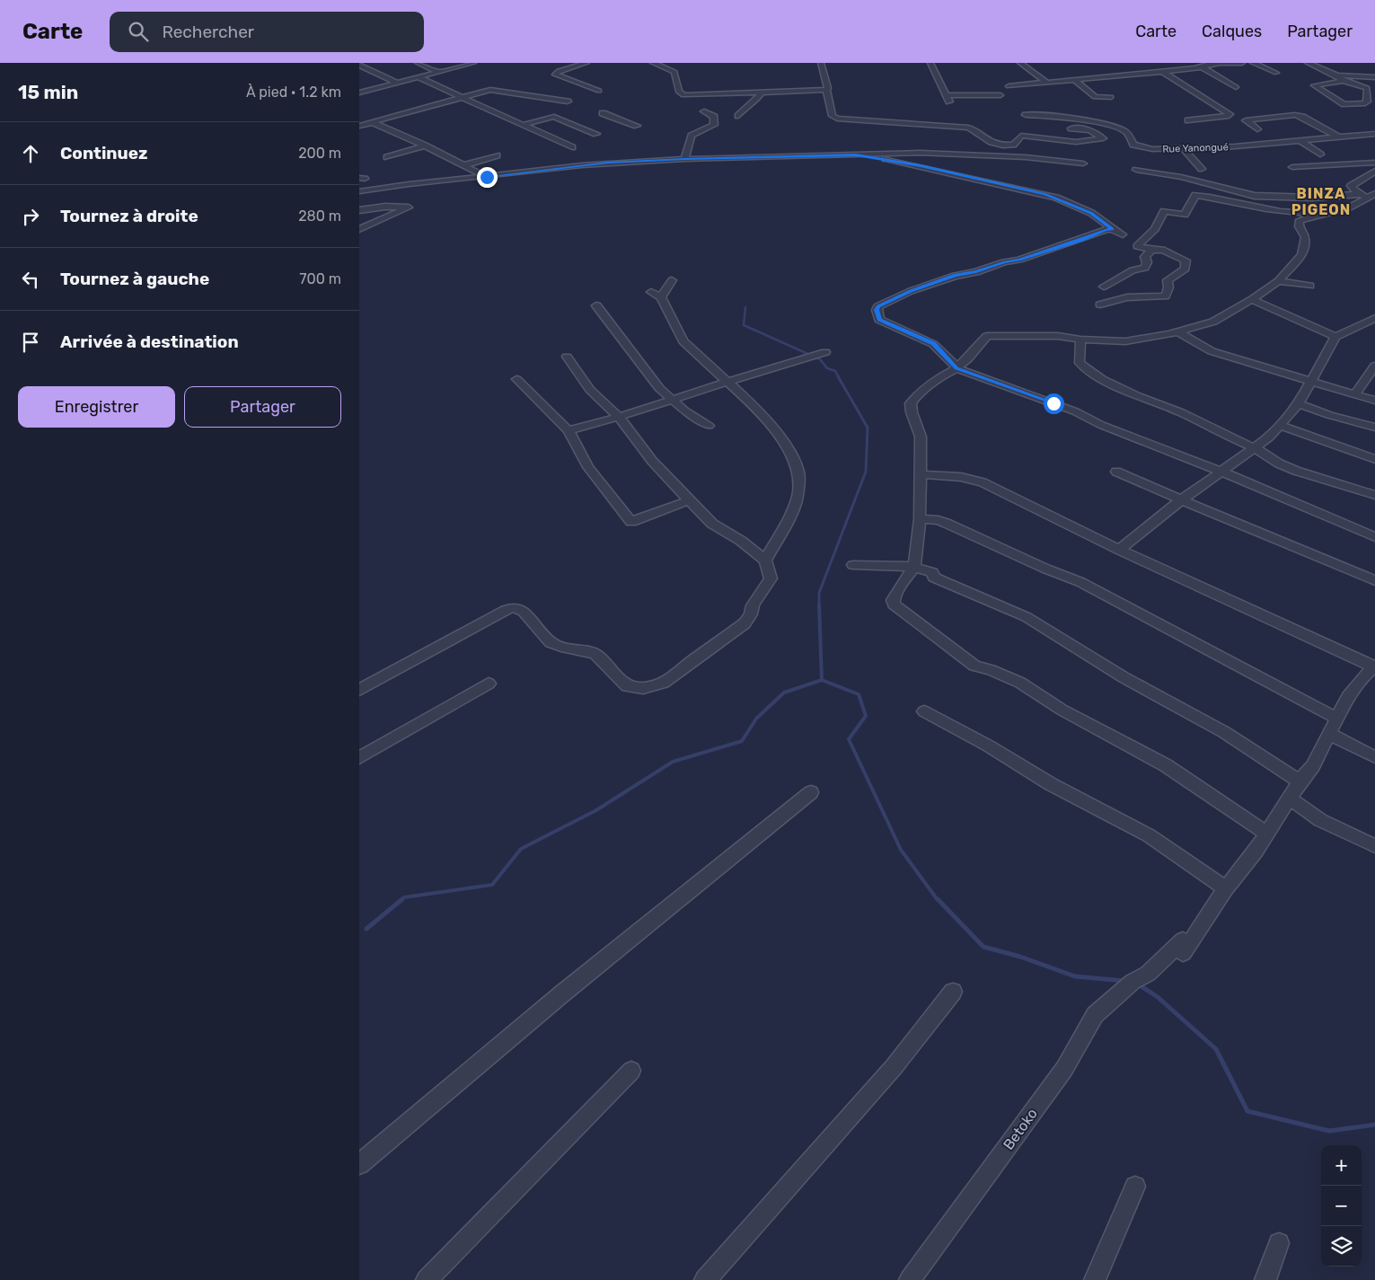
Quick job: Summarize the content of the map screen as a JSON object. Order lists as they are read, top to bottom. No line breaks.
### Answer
{"streets":{"street":["Rue Yanongué","Betoko"]},"districts":["BINZA PIGEON"],"page":{"header":"Carte","search":"Rechercher","nav":["Carte","Calques","Partager"],"heading":["15 min","À pied · 1.2 km"],"list":[["Continuez","200 m"],["Tournez à droite","280 m"],["Tournez à gauche","700 m"],"Arrivée à destination"],"buttons":["Enregistrer","Partager"],"map_buttons":["+","−"]}}
